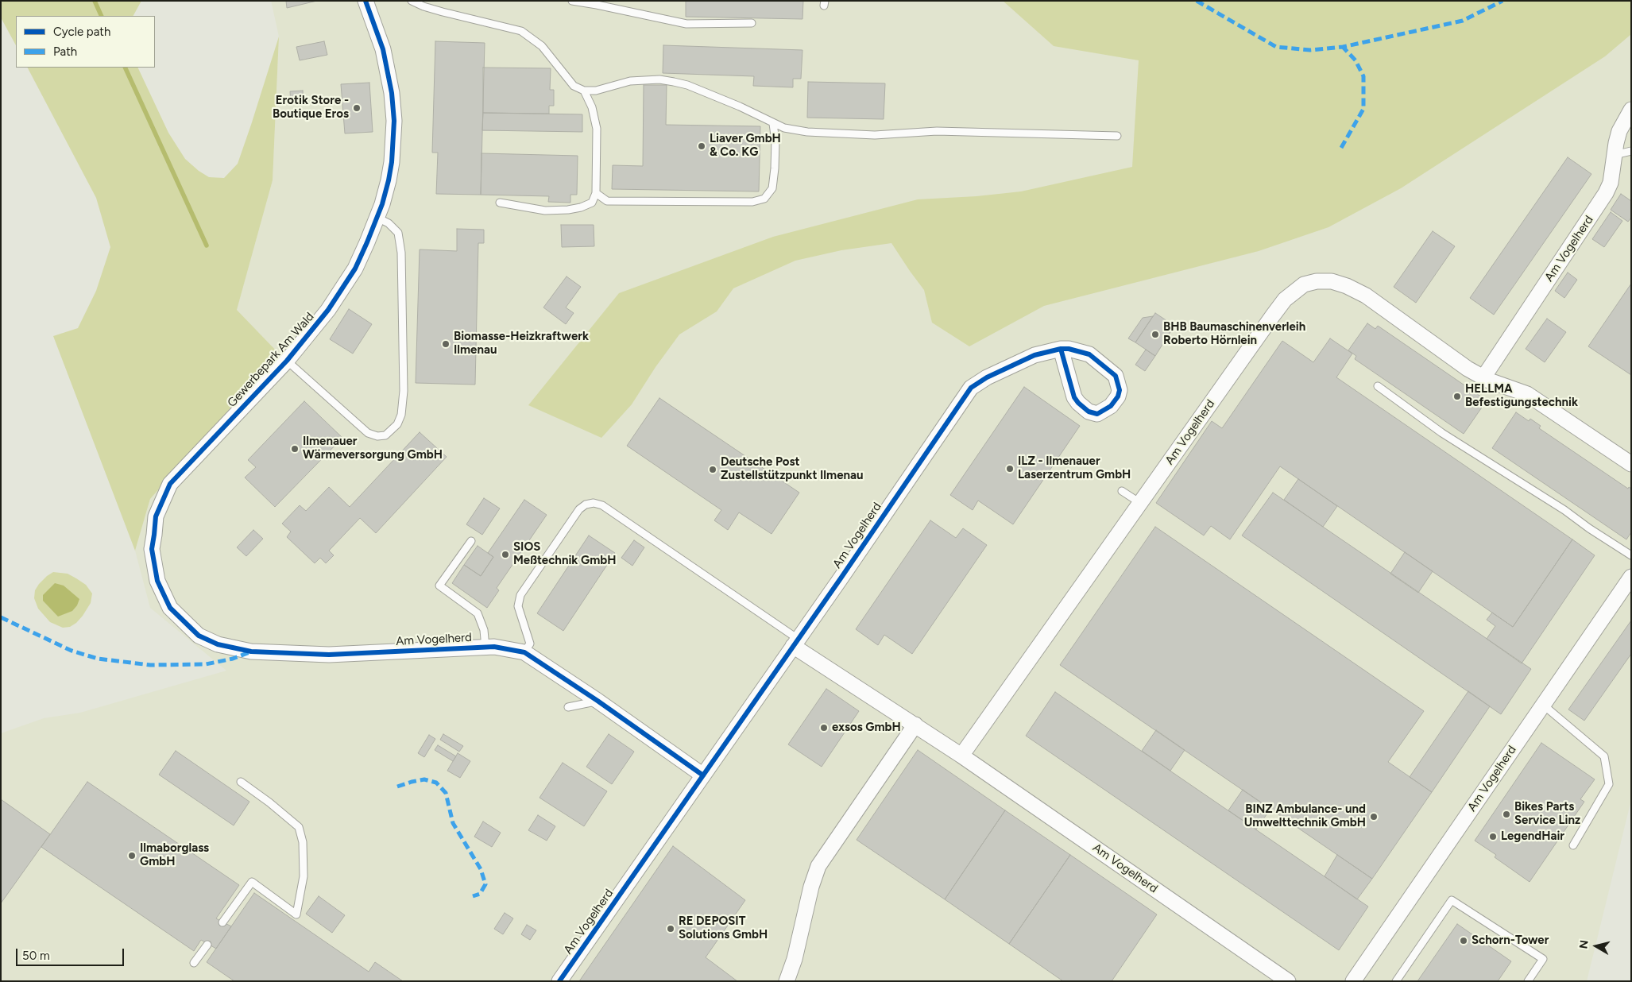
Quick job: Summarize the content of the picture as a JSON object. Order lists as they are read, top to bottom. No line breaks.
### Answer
{"streets":{"street":["Am Vogelherd","Gewerbepark Am Wald"]},"crossings":[["Am Vogelherd","Gewerbepark Am Wald"]],"places":["Erotik Store - Boutique Eros","Liaver GmbH & Co. KG","BHB Baumaschinenverleih Roberto Hörnlein","Biomasse-Heizkraftwerk Ilmenau","HELLMA Befestigungstechnik","Ilmenauer Wärmeversorgung GmbH","ILZ - Ilmenauer Laserzentrum GmbH","Deutsche Post Zustellstützpunkt Ilmenau","SIOS Meßtechnik GmbH","exsos GmbH","Bikes Parts Service Linz","BINZ Ambulance- und Umwelttechnik GmbH","LegendHair","Ilmaborglass GmbH","RE DEPOSIT Solutions GmbH","Schorn-Tower"],"legend":["Cycle path","Path"],"scale_bar":"50 m","north":"left"}
